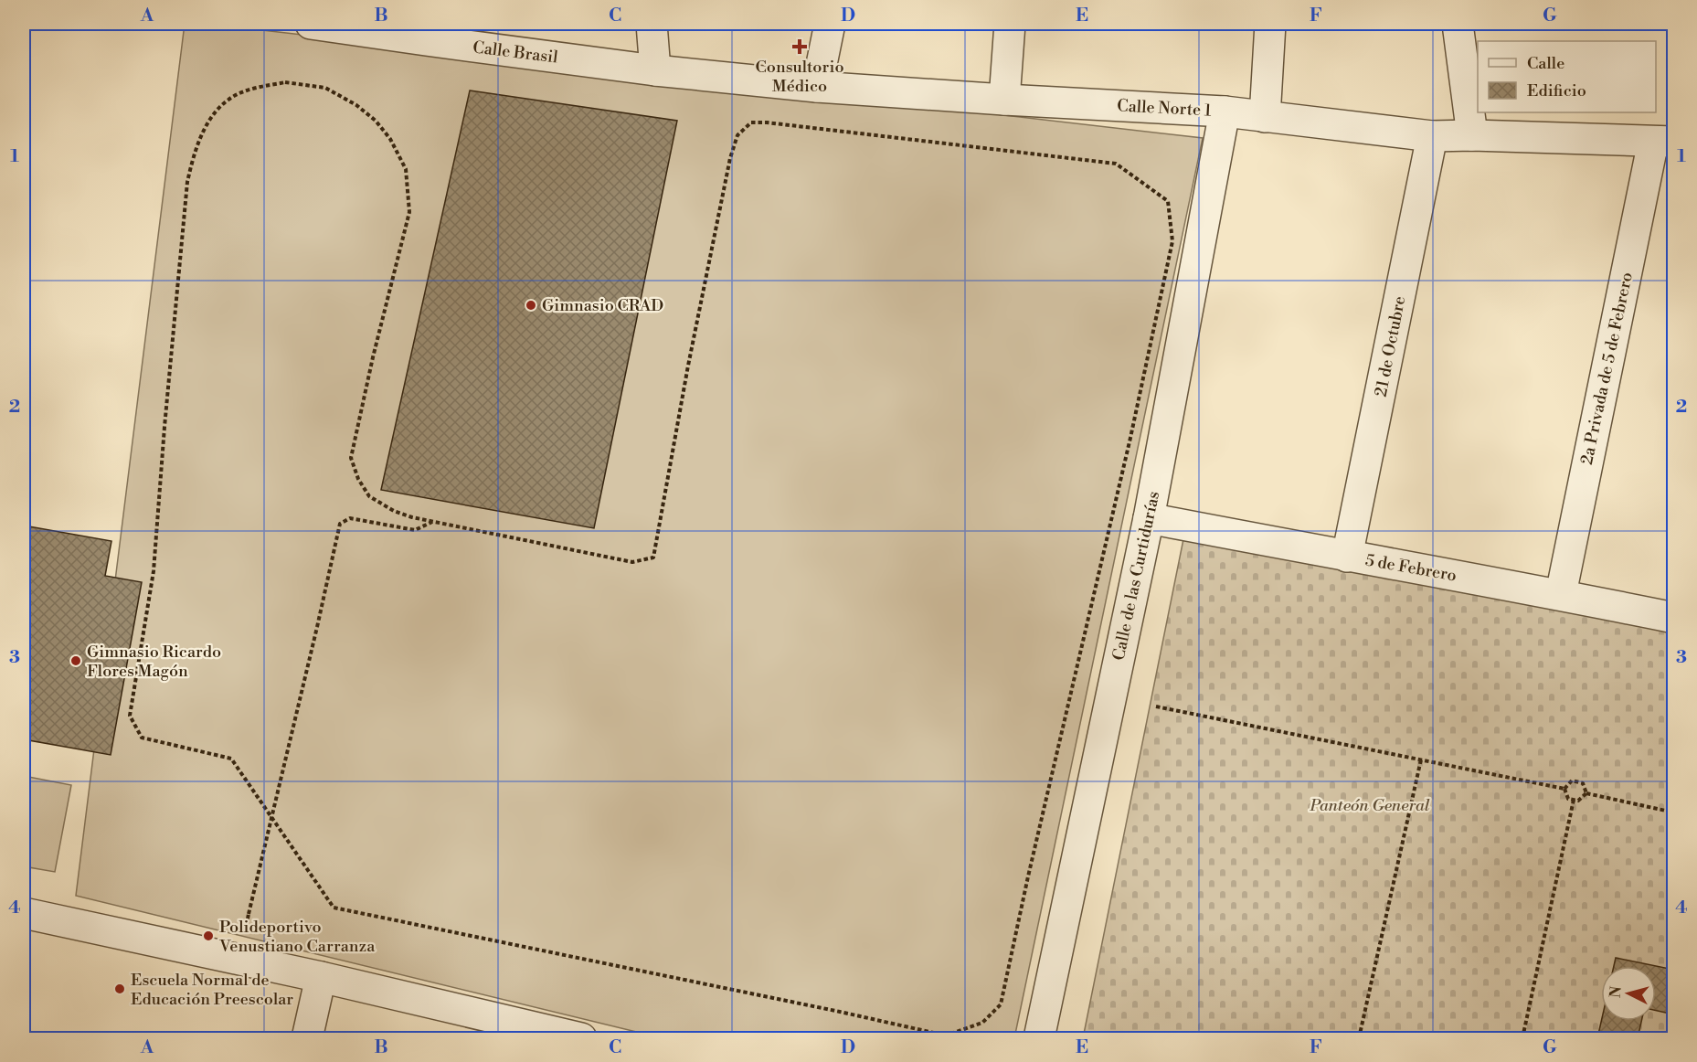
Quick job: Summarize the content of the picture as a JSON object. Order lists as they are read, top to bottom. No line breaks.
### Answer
{"streets":{"street":["Calle Brasil","Calle Norte 1","21 de Octubre","2a Privada de 5 de Febrero","5 de Febrero","Calle de las Curtidurías"]},"crossings":[["Calle Brasil","Calle Norte 1"],["Calle Norte 1","21 de Octubre"],["Calle Norte 1","2a Privada de 5 de Febrero"],["Calle Norte 1","Calle de las Curtidurías"],["21 de Octubre","5 de Febrero"],["2a Privada de 5 de Febrero","5 de Febrero"],["5 de Febrero","Calle de las Curtidurías"]],"parks":["Panteón General"],"places":{"health":["Consultorio Médico"],"other":["Gimnasio CRAD","Gimnasio Ricardo Flores Magón","Polideportivo Venustiano Carranza","Escuela Normal de Educación Preescolar"]},"legend":["Calle","Edificio"],"north":"left","grid":{"columns":["A","B","C","D","E","F","G"],"rows":["1","2","3","4"]}}
